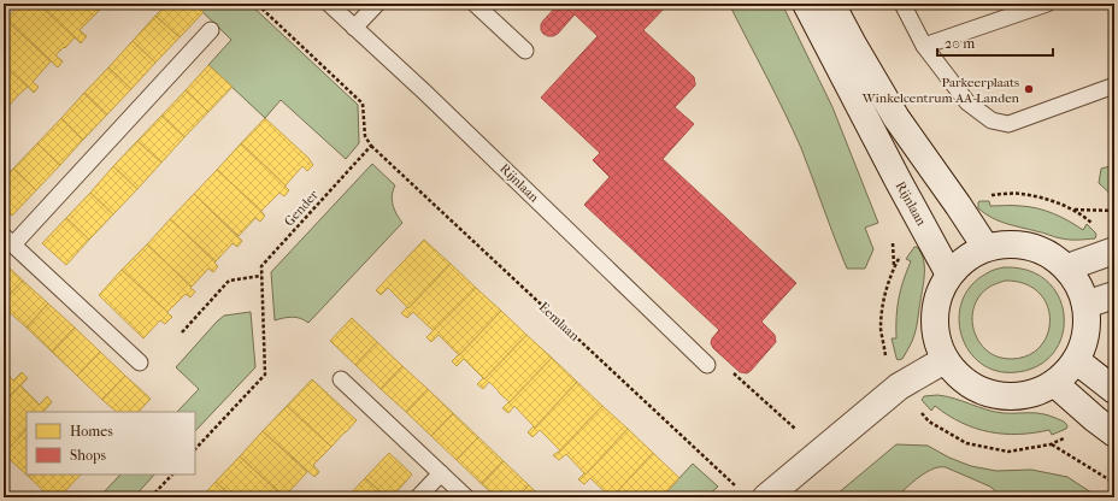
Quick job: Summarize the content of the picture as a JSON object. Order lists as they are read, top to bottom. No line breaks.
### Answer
{"streets":{"street":["Rijnlaan"],"path":["Gender","Eemlaan"]},"crossings":[["Gender","Eemlaan"]],"places":["Parkeerplaats Winkelcentrum AA-Landen"],"legend":["Homes","Shops"],"scale_bar":"20 m"}
